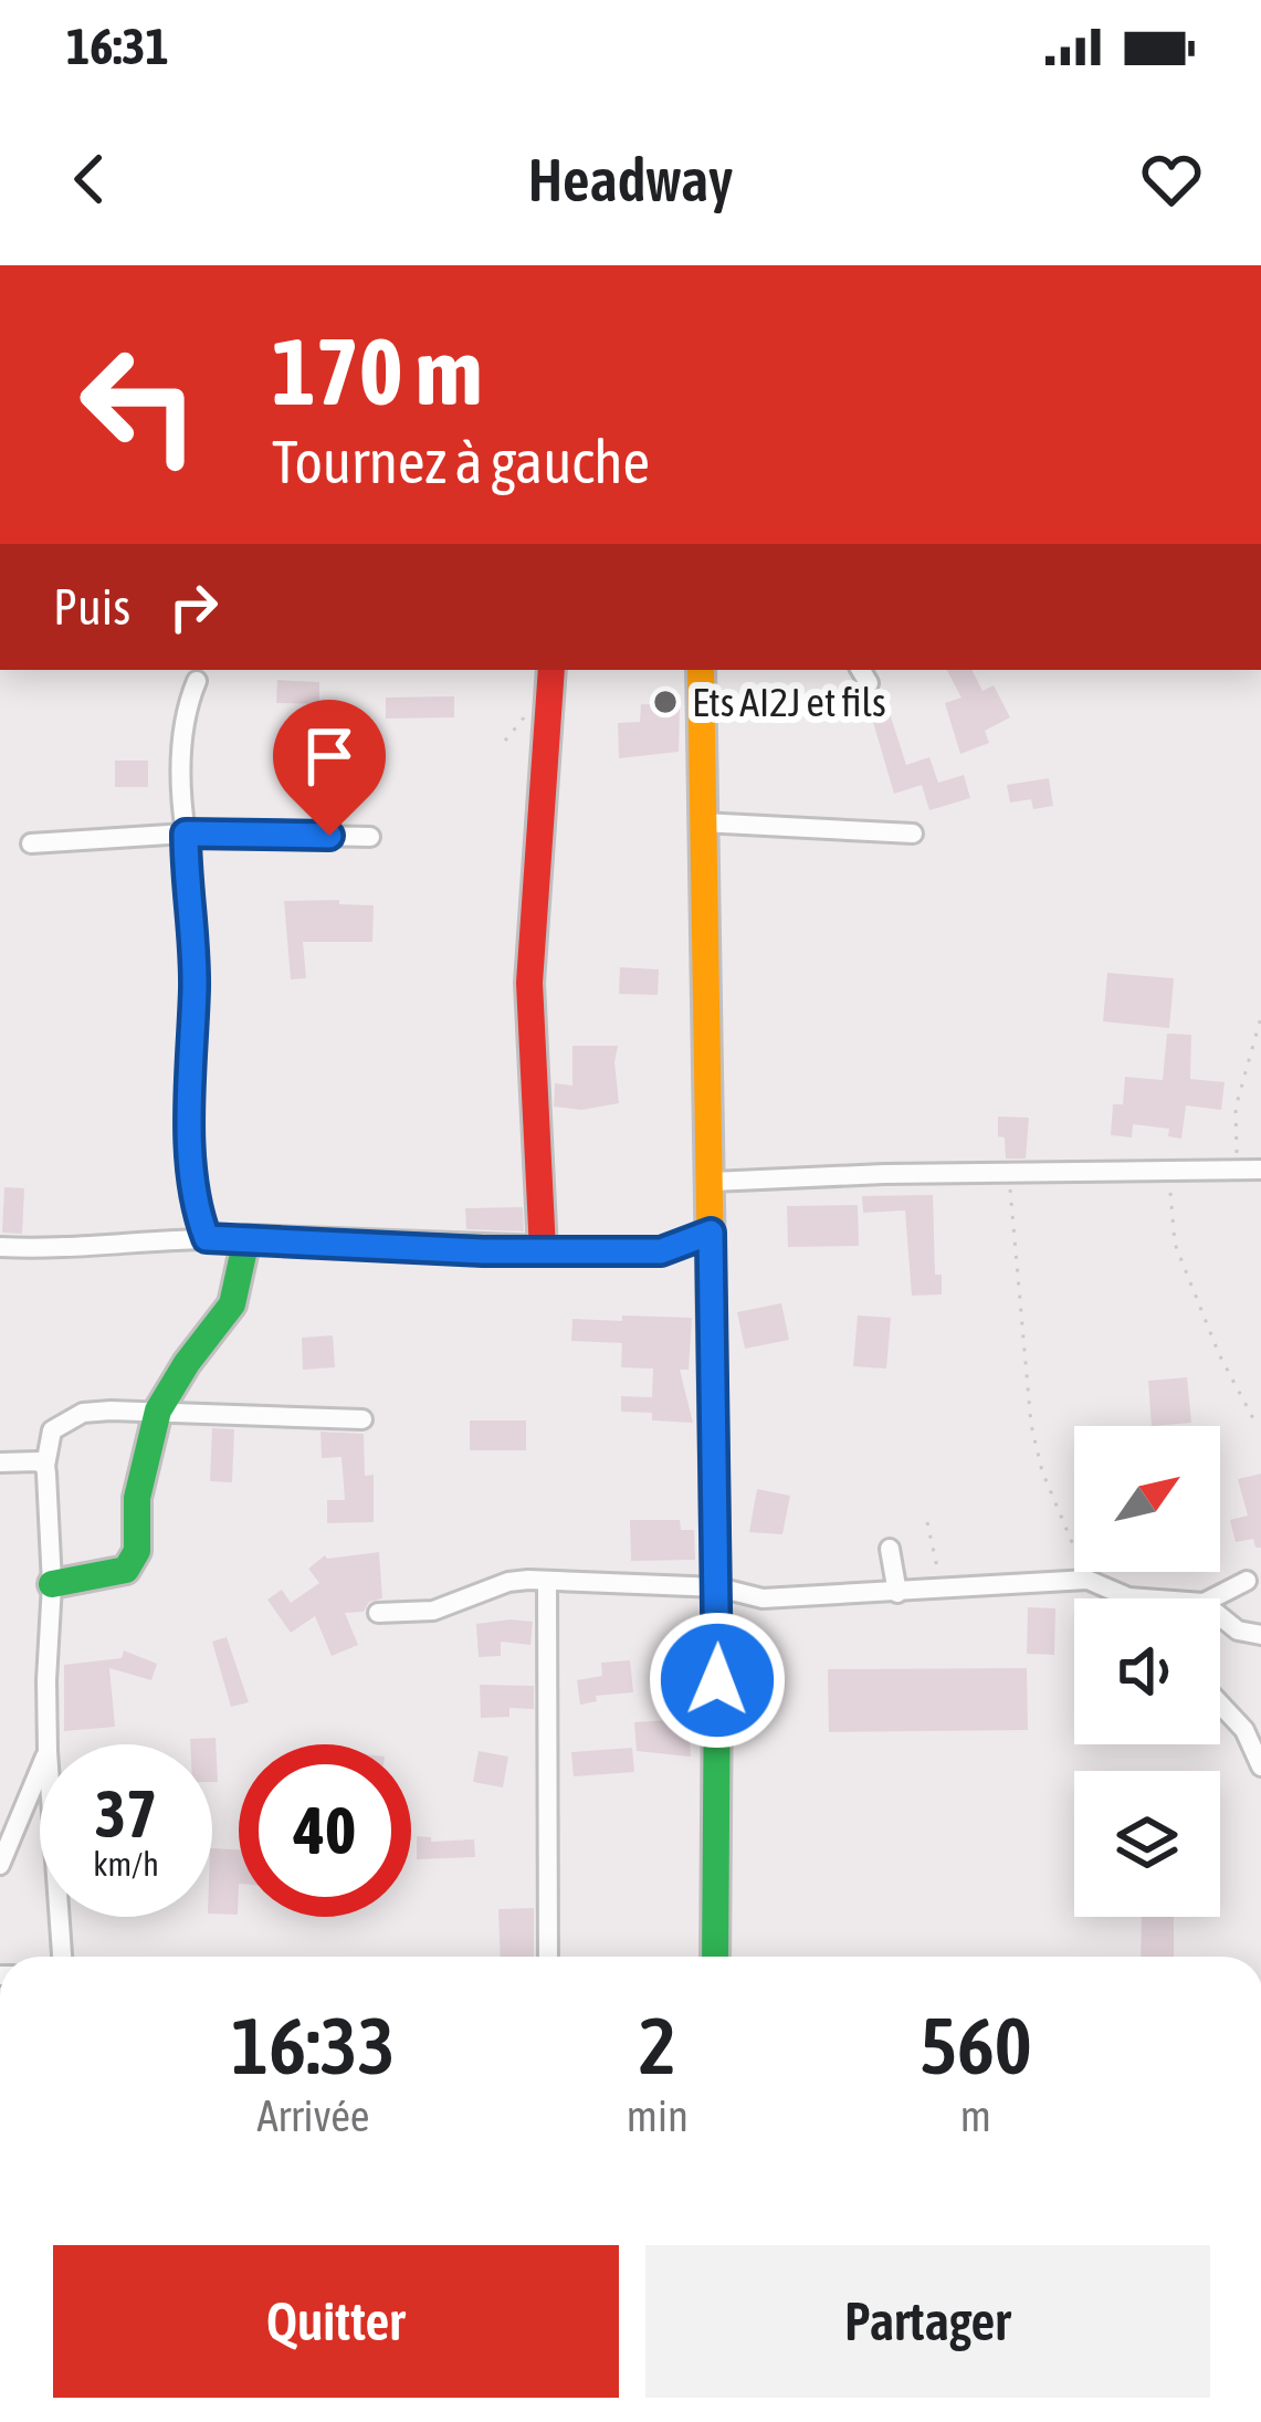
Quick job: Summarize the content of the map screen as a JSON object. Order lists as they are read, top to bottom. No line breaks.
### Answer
{"places":["Ets AI2J et fils"],"north":"top right","page":{"status":"16:31","header":"Headway","turn":["170 m","Tournez à gauche"],"then":"Puis","speed":"37 km/h","limit":"40","eta":["16:33","Arrivée","2","min","560","m"],"buttons":["Quitter","Partager"]}}
